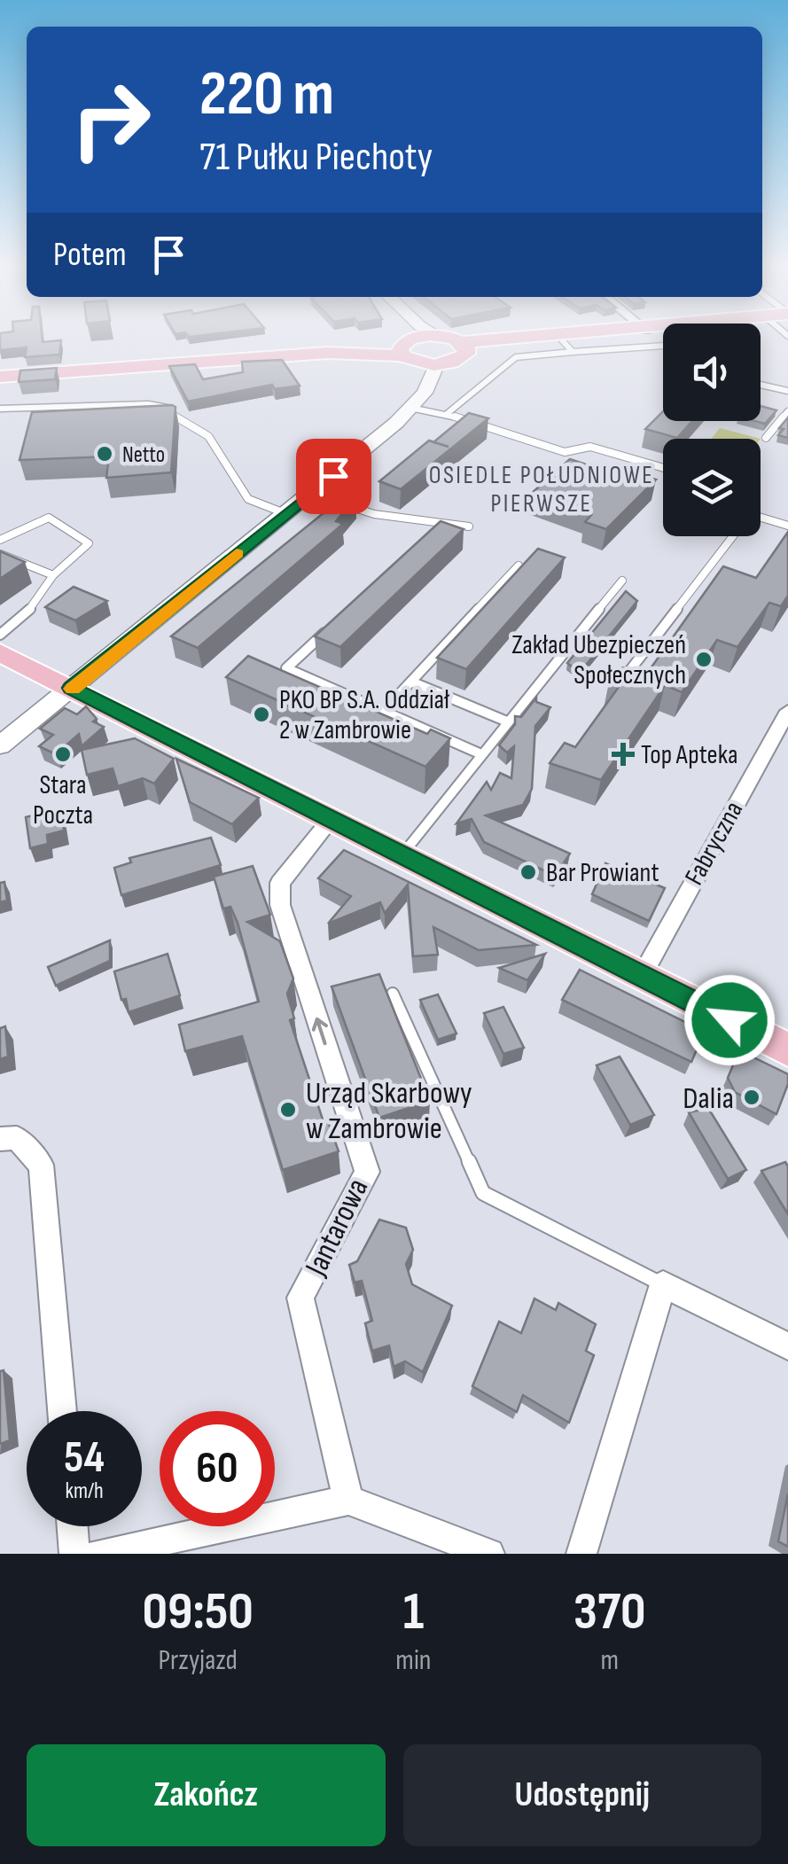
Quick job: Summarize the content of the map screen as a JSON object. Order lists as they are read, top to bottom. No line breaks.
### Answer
{"streets":{"street":["Fabryczna","Jantarowa"]},"one_way":["Jantarowa"],"districts":["OSIEDLE POŁUDNIOWE PIERWSZE"],"places":{"other":["Netto","Zakład Ubezpieczeń Społecznych","PKO BP S.A. Oddział 2 w Zambrowie","Stara Poczta","Bar Prowiant","Dalia","Urząd Skarbowy w Zambrowie"],"health":["Top Apteka"]},"page":{"turn":["220 m","71 Pułku Piechoty"],"then":"Potem","speed":"54 km/h","limit":"60","eta":["09:50","Przyjazd","1","min","370","m"],"buttons":["Zakończ","Udostępnij"]}}
